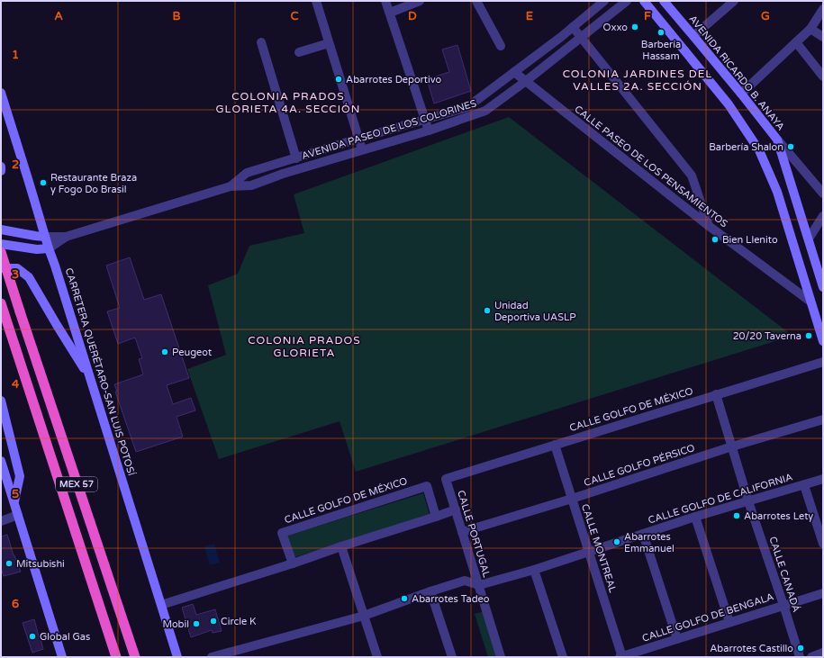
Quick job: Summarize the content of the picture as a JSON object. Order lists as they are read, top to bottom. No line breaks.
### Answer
{"streets":{"highway":["MEX 57"],"main road":["AVENIDA RICARDO B. ANAYA","CARRETERA QUERÉTARO-SAN LUIS POTOSÍ"],"street":["AVENIDA PASEO DE LOS COLORINES","CALLE PASEO DE LOS PENSAMIENTOS","CALLE GOLFO DE MÉXICO","CALLE GOLFO PÉRSICO","CALLE GOLFO DE CALIFORNIA","CALLE PORTUGAL","CALLE MONTREAL","CALLE CANADÁ","CALLE GOLFO DE BENGALA"]},"crossings":[["AVENIDA PASEO DE LOS COLORINES","CALLE PASEO DE LOS PENSAMIENTOS"],["AVENIDA PASEO DE LOS COLORINES","CARRETERA QUERÉTARO-SAN LUIS POTOSÍ"],["CALLE GOLFO DE MÉXICO","CALLE PORTUGAL"],["CALLE GOLFO DE MÉXICO","CALLE MONTREAL"],["CALLE GOLFO DE MÉXICO","CALLE CANADÁ"],["CALLE GOLFO PÉRSICO","CALLE PORTUGAL"],["CALLE GOLFO PÉRSICO","CALLE MONTREAL"],["CALLE GOLFO PÉRSICO","CALLE CANADÁ"],["CALLE GOLFO DE CALIFORNIA","CALLE PORTUGAL"],["CALLE GOLFO DE CALIFORNIA","CALLE MONTREAL"],["CALLE GOLFO DE CALIFORNIA","CALLE CANADÁ"],["CALLE MONTREAL","CALLE GOLFO DE BENGALA"],["CALLE CANADÁ","CALLE GOLFO DE BENGALA"]],"districts":["COLONIA JARDINES DEL VALLES 2A. SECCIÓN","COLONIA PRADOS GLORIETA 4A. SECCIÓN","COLONIA PRADOS GLORIETA"],"places":["Oxxo","Barbería Hassam","Abarrotes Deportivo","Barbería Shalon","Restaurante Braza y Fogo Do Brasil","Bien Llenito","Unidad Deportiva UASLP","20/20 Taverna","Peugeot","Abarrotes Lety","Abarrotes Emmanuel","Mitsubishi","Abarrotes Tadeo","Circle K","Mobil","Global Gas","Abarrotes Castillo"],"grid":{"columns":["A","B","C","D","E","F","G"],"rows":["1","2","3","4","5","6"]}}
